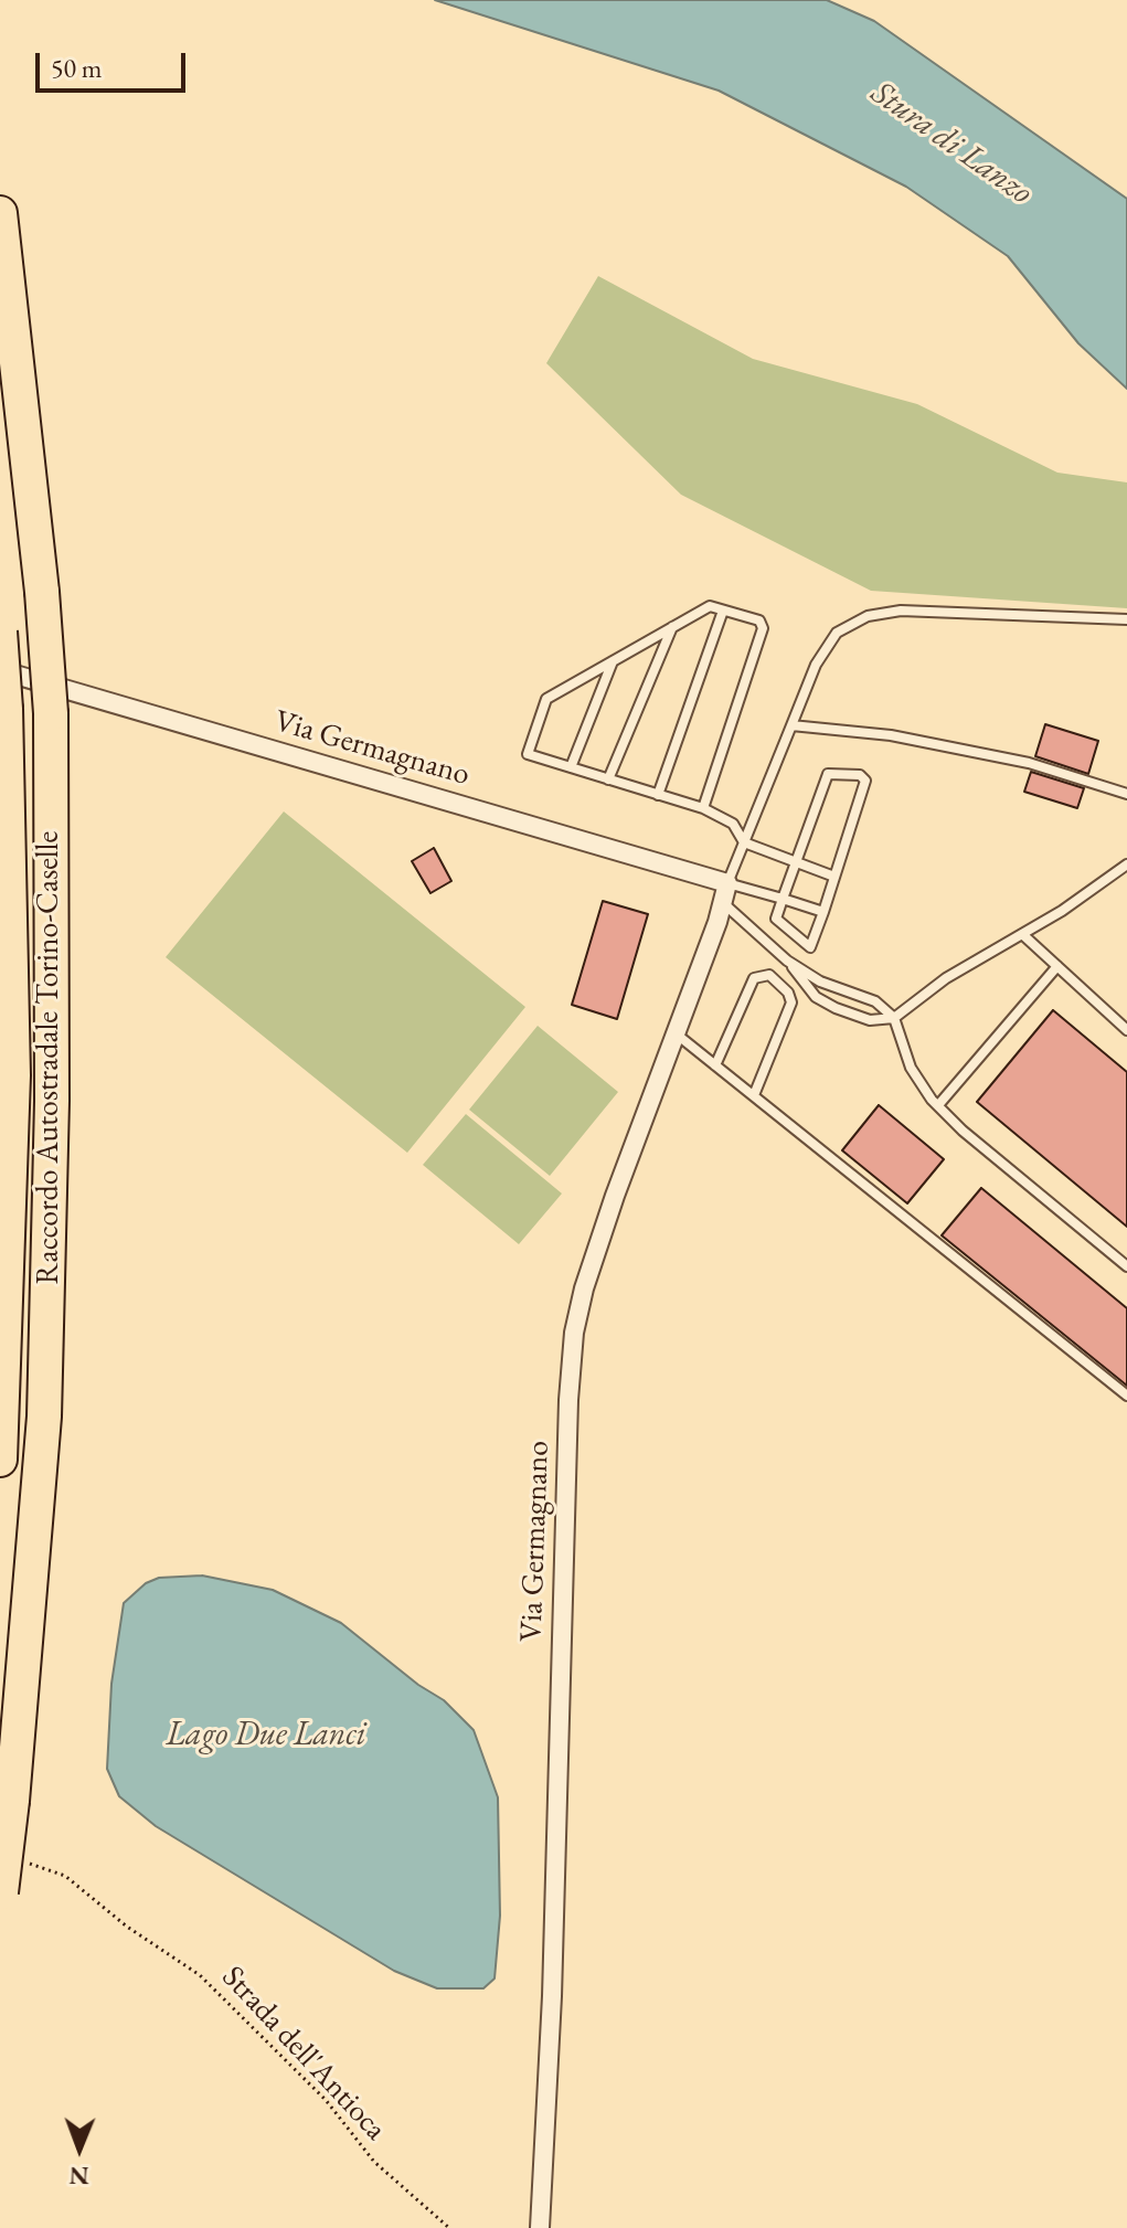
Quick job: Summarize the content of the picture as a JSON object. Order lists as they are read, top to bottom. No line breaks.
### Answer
{"streets":{"highway":["Raccordo Autostradale Torino-Caselle"],"street":["Via Germagnano"],"path":["Strada dell'Antioca"]},"water":["Stura di Lanzo","Lago Due Lanci"],"scale_bar":"50 m","north":"bottom"}
